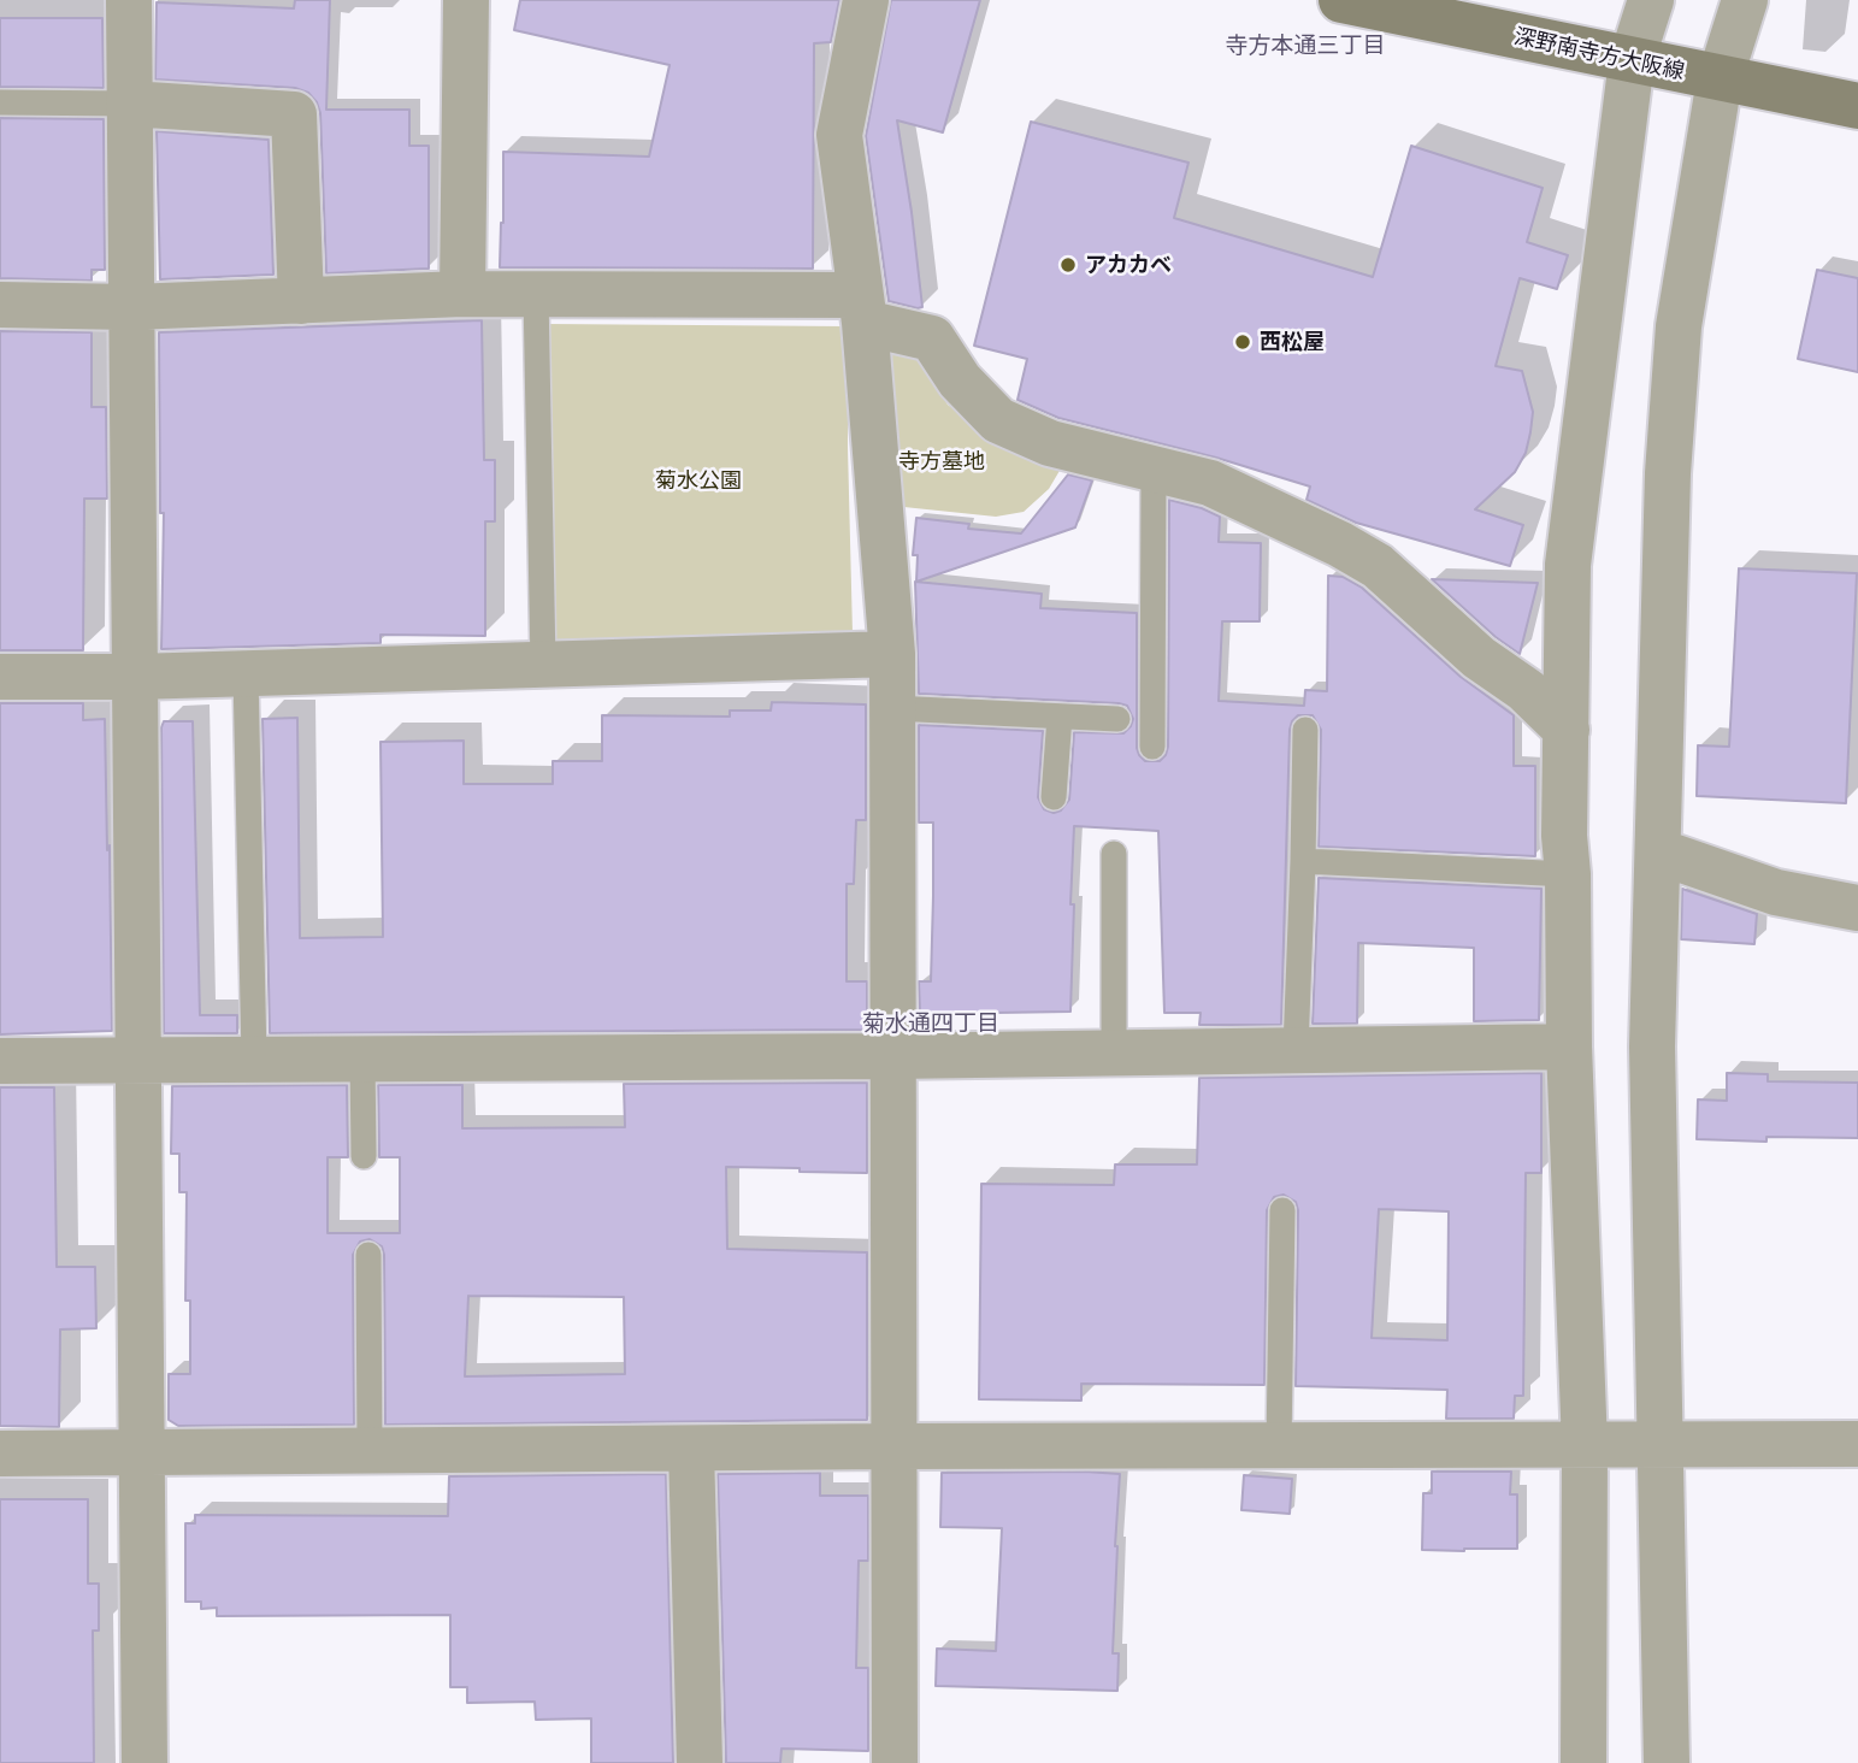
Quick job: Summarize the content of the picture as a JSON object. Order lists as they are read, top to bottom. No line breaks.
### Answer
{"streets":{"main road":["深野南寺方大阪線"]},"districts":["寺方本通三丁目","菊水通四丁目"],"parks":["寺方墓地","菊水公園"],"places":["アカカベ","西松屋"]}
